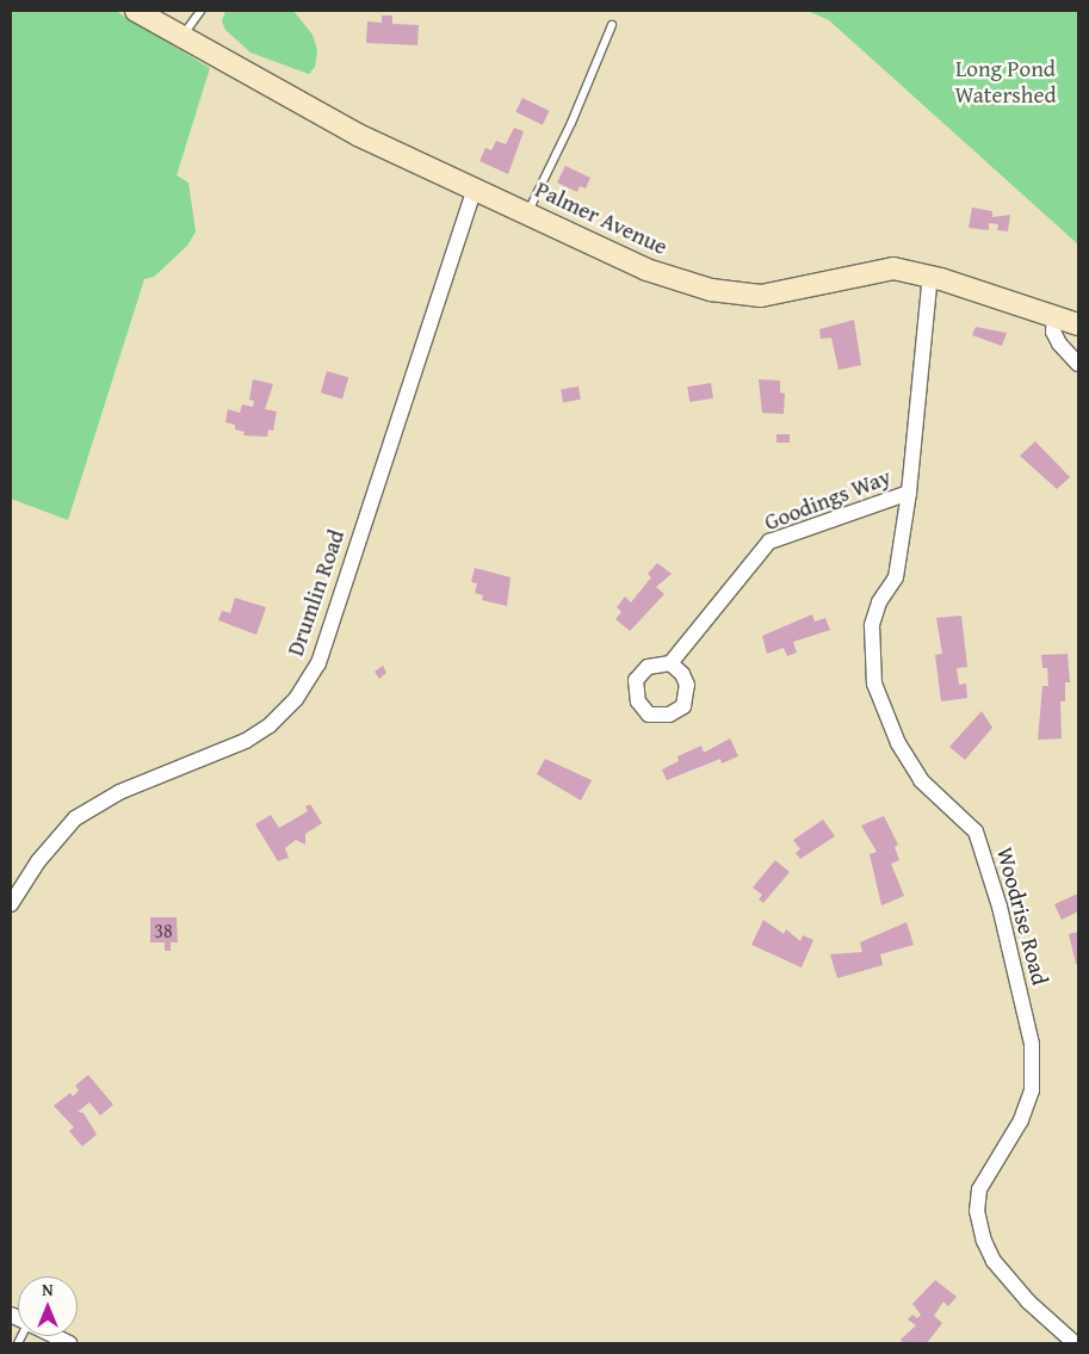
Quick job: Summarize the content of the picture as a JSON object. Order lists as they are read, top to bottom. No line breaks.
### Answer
{"streets":{"main road":["Palmer Avenue"],"street":["Goodings Way","Drumlin Road","Woodrise Road"]},"crossings":[["Palmer Avenue","Goodings Way"],["Palmer Avenue","Drumlin Road"],["Goodings Way","Woodrise Road"]],"parks":["Long Pond Watershed"],"house_numbers":["38"],"north":"top"}
